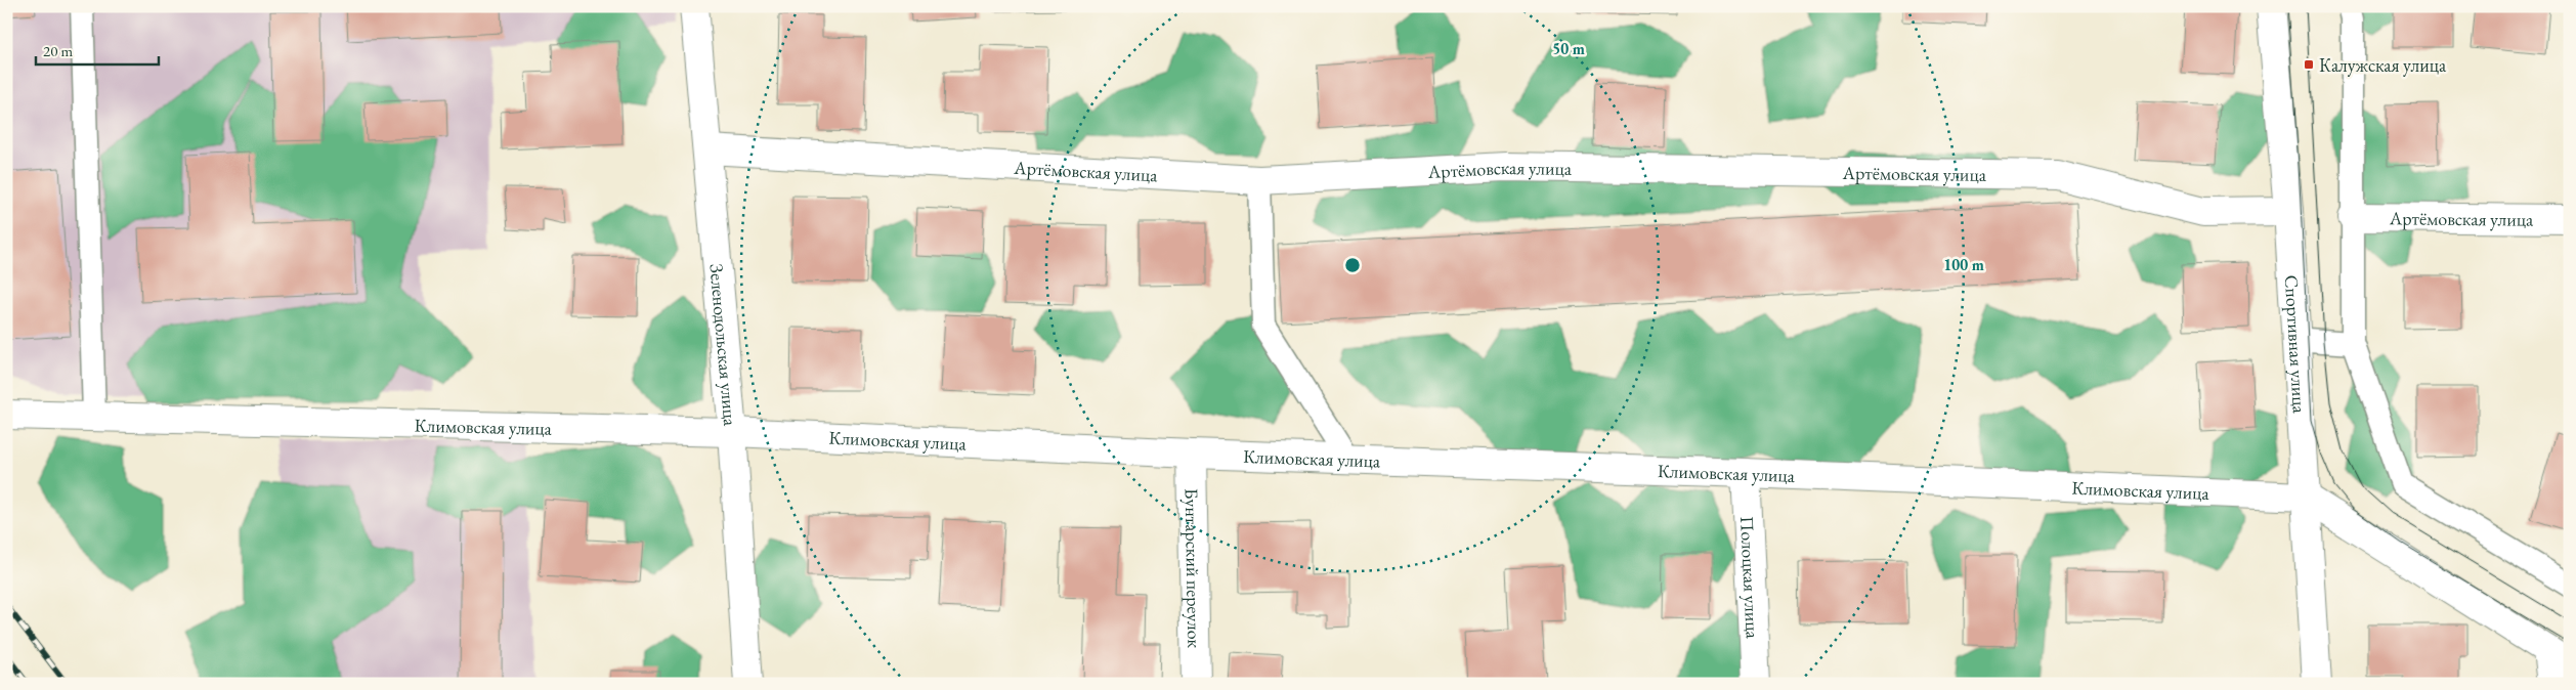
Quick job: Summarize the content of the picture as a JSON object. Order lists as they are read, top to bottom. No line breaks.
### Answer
{"streets":{"street":["Артёмовская улица","Зеленодольская улица","Спортивная улица","Климовская улица","Бунтарский переулок","Полоцкая улица"]},"crossings":[["Артёмовская улица","Зеленодольская улица"],["Артёмовская улица","Спортивная улица"],["Зеленодольская улица","Климовская улица"],["Спортивная улица","Климовская улица"],["Климовская улица","Бунтарский переулок"],["Климовская улица","Полоцкая улица"]],"places":{"transit":["Калужская улица"]},"scale_bar":"20 m","rings":["50 m","100 m"]}
